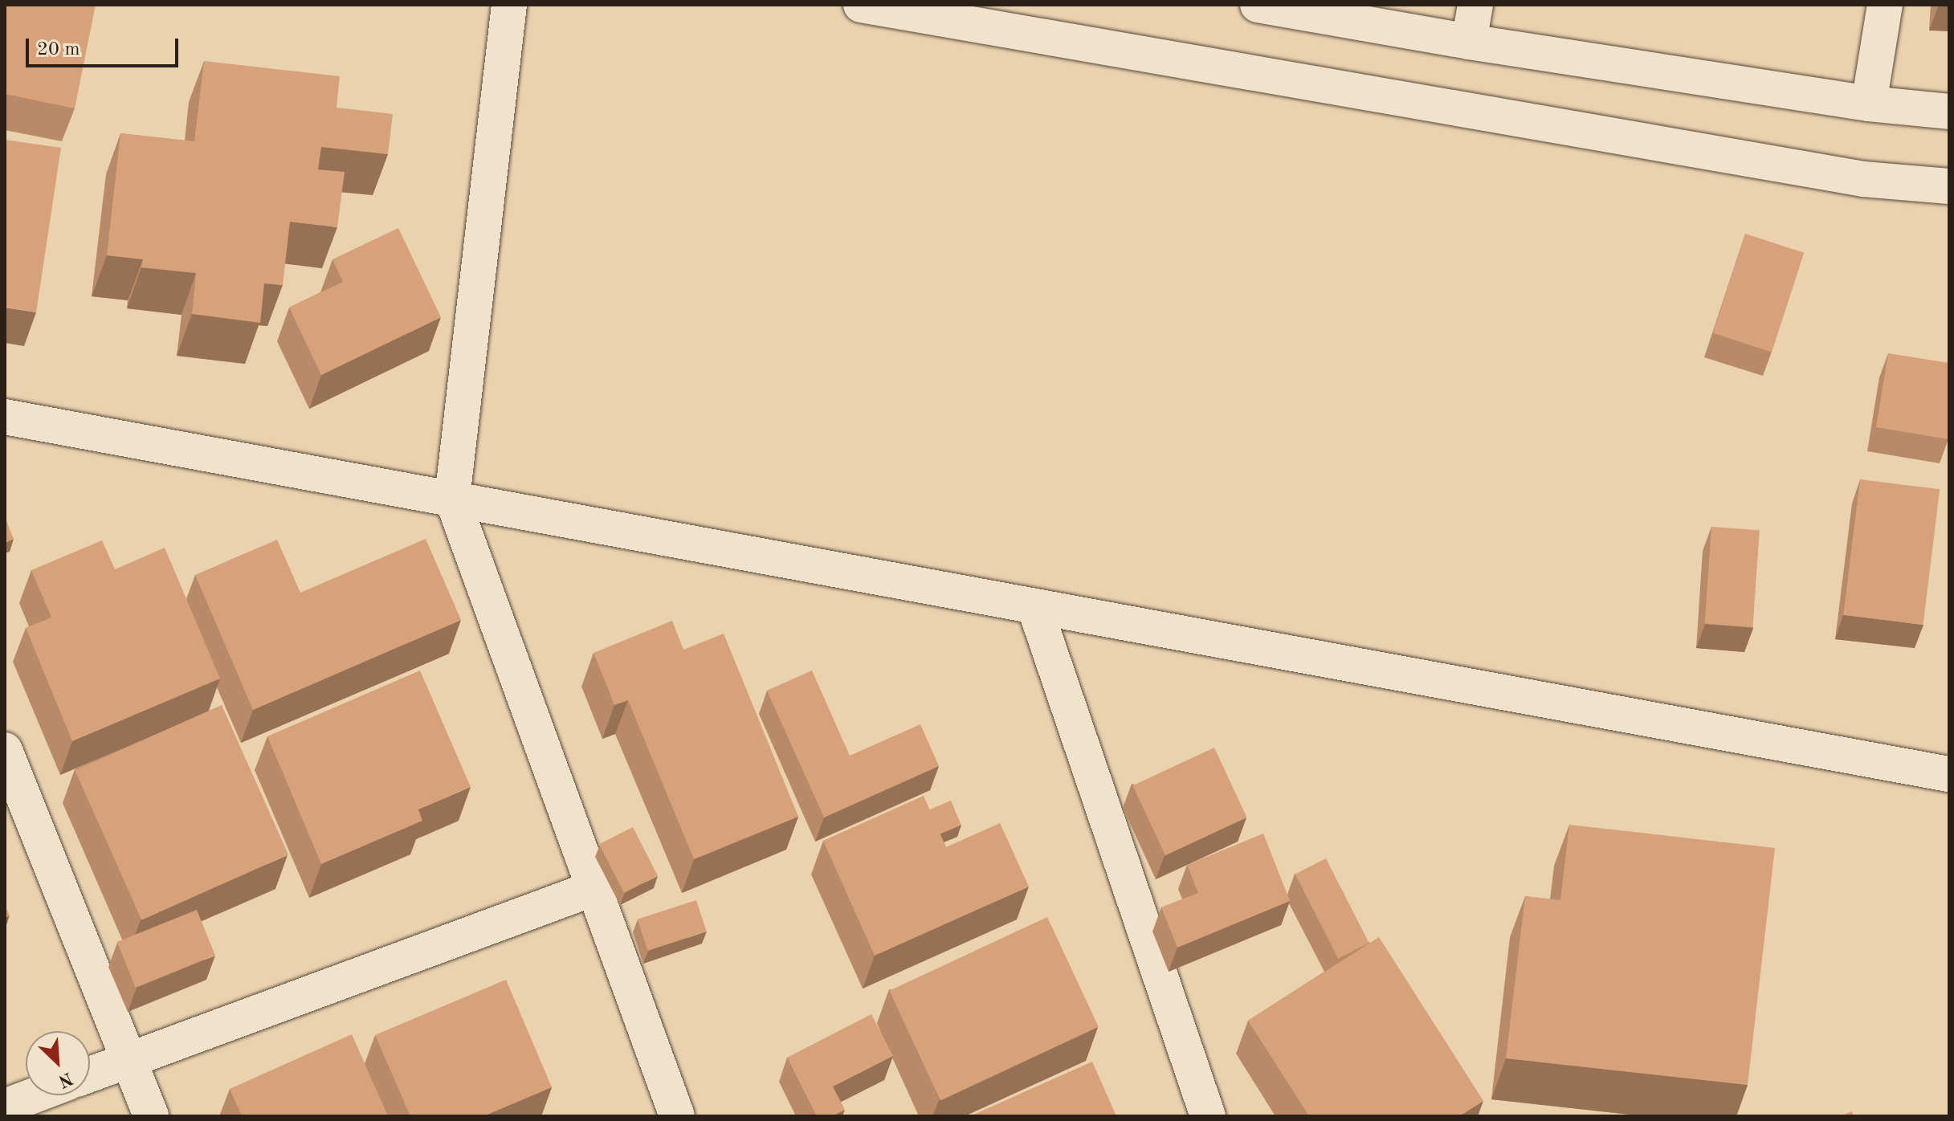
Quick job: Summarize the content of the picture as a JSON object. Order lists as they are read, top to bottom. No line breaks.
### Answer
{"scale_bar":"20 m","north":"bottom right"}
